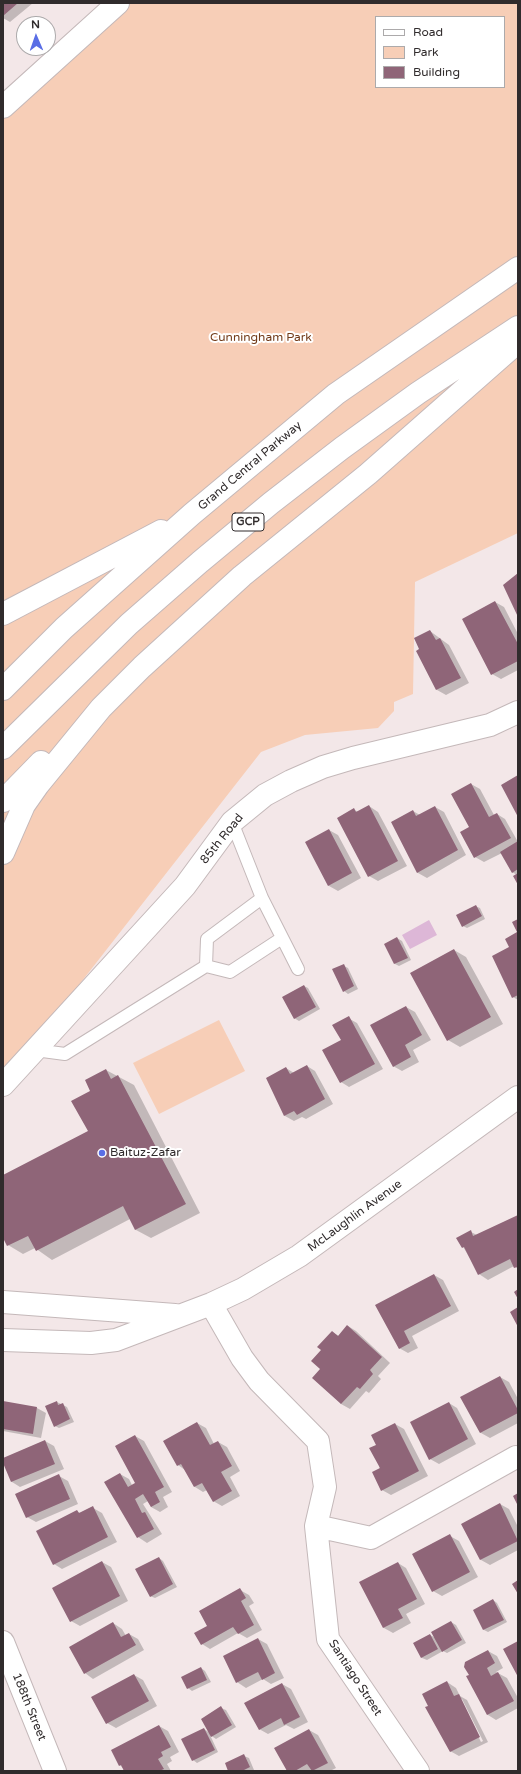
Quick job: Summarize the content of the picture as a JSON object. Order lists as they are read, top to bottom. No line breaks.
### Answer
{"streets":{"main road":["Grand Central Parkway","GCP","85th Road","McLaughlin Avenue","Santiago Street","188th Street"]},"crossings":[["McLaughlin Avenue","Santiago Street"]],"parks":["Cunningham Park"],"places":["Baituz-Zafar"],"legend":["Road","Park","Building"],"north":"top"}
